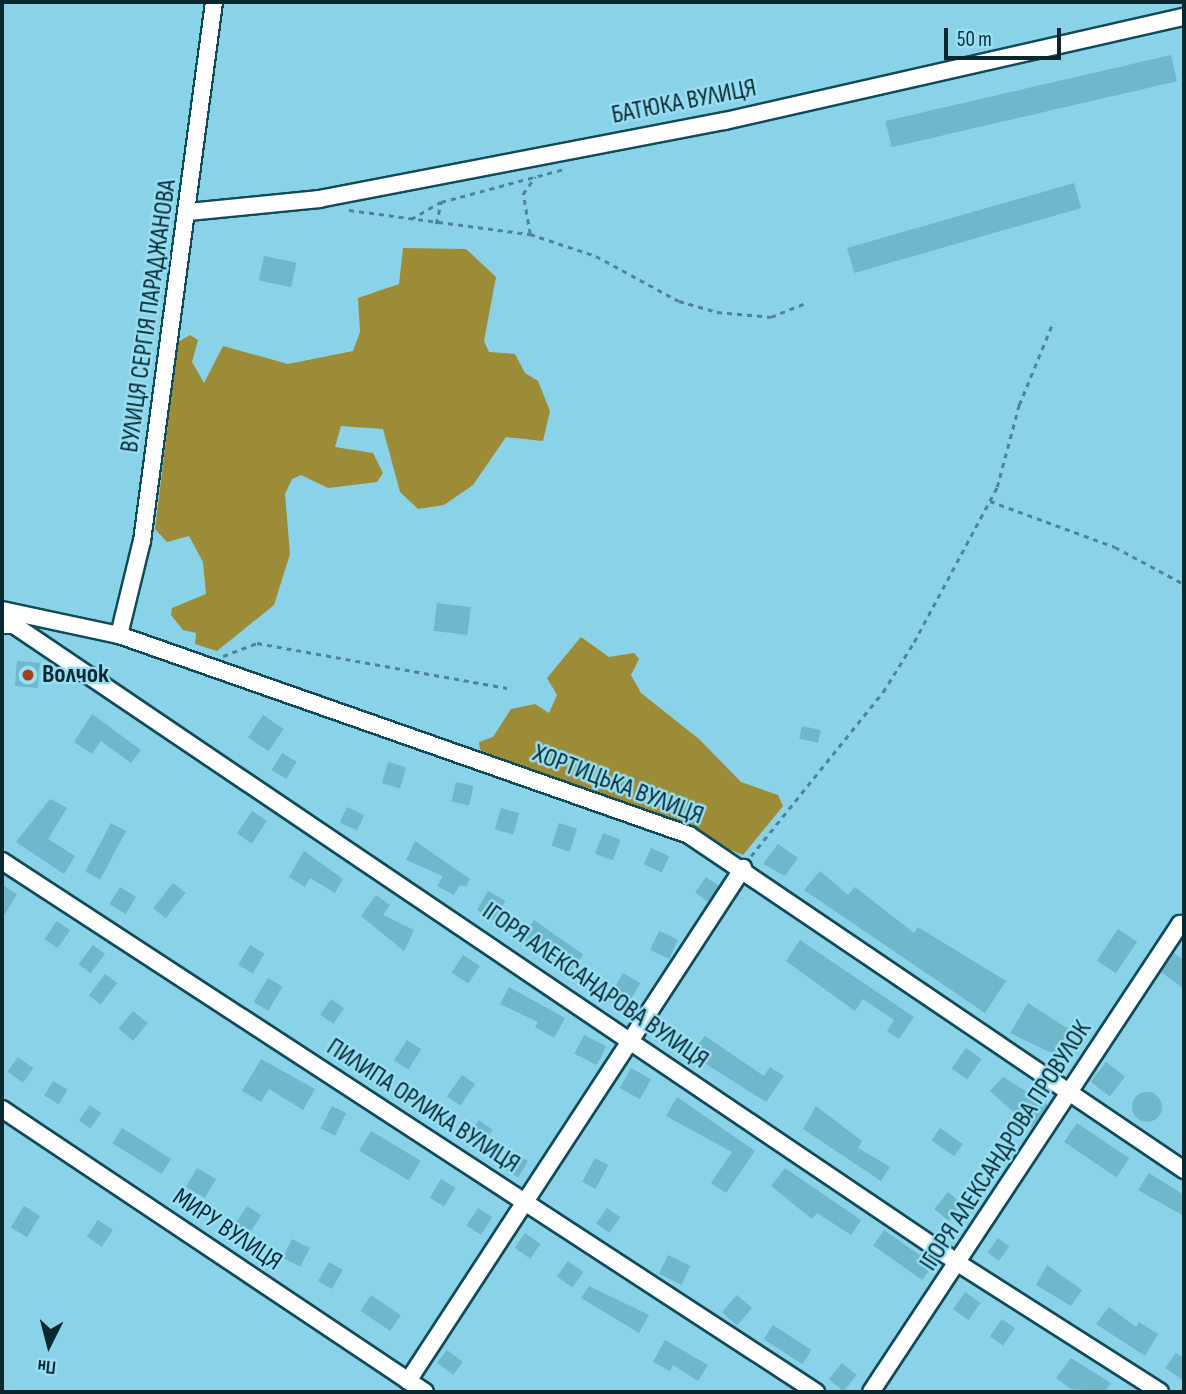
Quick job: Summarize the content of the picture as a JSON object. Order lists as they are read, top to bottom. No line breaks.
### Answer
{"streets":{"street":["БАТЮКА ВУЛИЦЯ","ВУЛИЦЯ СЕРГІЯ ПАРАДЖАНОВА","ХОРТИЦЬКА ВУЛИЦЯ","ІГОРЯ АЛЕКСАНДРОВА ВУЛИЦЯ","ПИЛИПА ОРЛИКА ВУЛИЦЯ","ІГОРЯ АЛЕКСАНДРОВА ПРОВУЛОК","МИРУ ВУЛИЦЯ"]},"crossings":[["БАТЮКА ВУЛИЦЯ","ВУЛИЦЯ СЕРГІЯ ПАРАДЖАНОВА"],["ВУЛИЦЯ СЕРГІЯ ПАРАДЖАНОВА","ХОРТИЦЬКА ВУЛИЦЯ"],["ХОРТИЦЬКА ВУЛИЦЯ","ІГОРЯ АЛЕКСАНДРОВА ПРОВУЛОК"],["ІГОРЯ АЛЕКСАНДРОВА ВУЛИЦЯ","ІГОРЯ АЛЕКСАНДРОВА ПРОВУЛОК"]],"places":["Волчок"],"scale_bar":"50 m","north":"bottom"}
